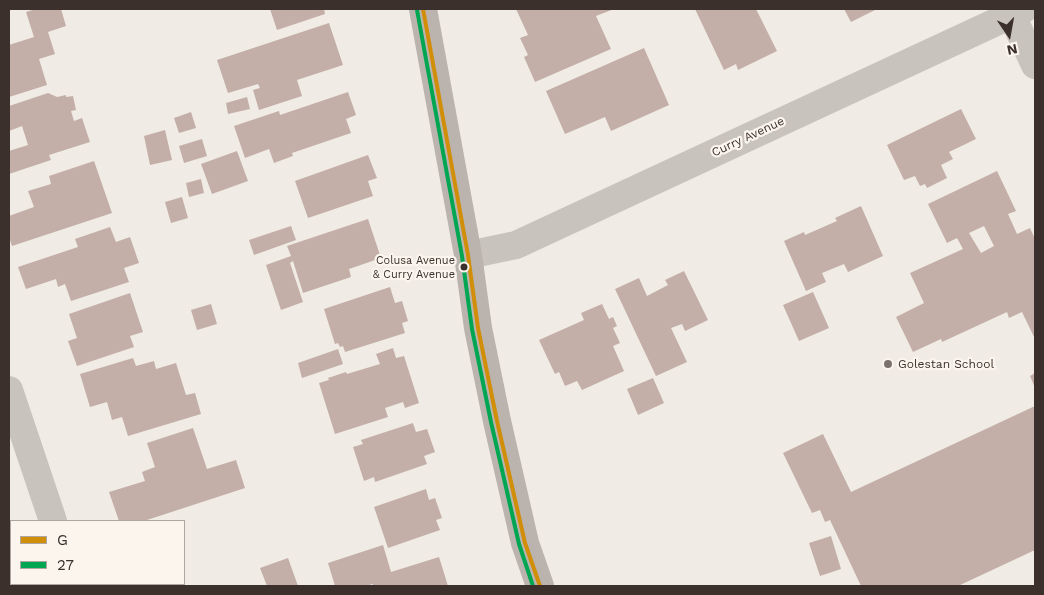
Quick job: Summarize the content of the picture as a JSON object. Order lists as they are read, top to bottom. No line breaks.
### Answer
{"streets":{"street":["Curry Avenue"]},"places":["Colusa Avenue & Curry Avenue","Golestan School"],"lines":["transit line G","transit line 27"],"legend":["G","27"],"north":"bottom"}
